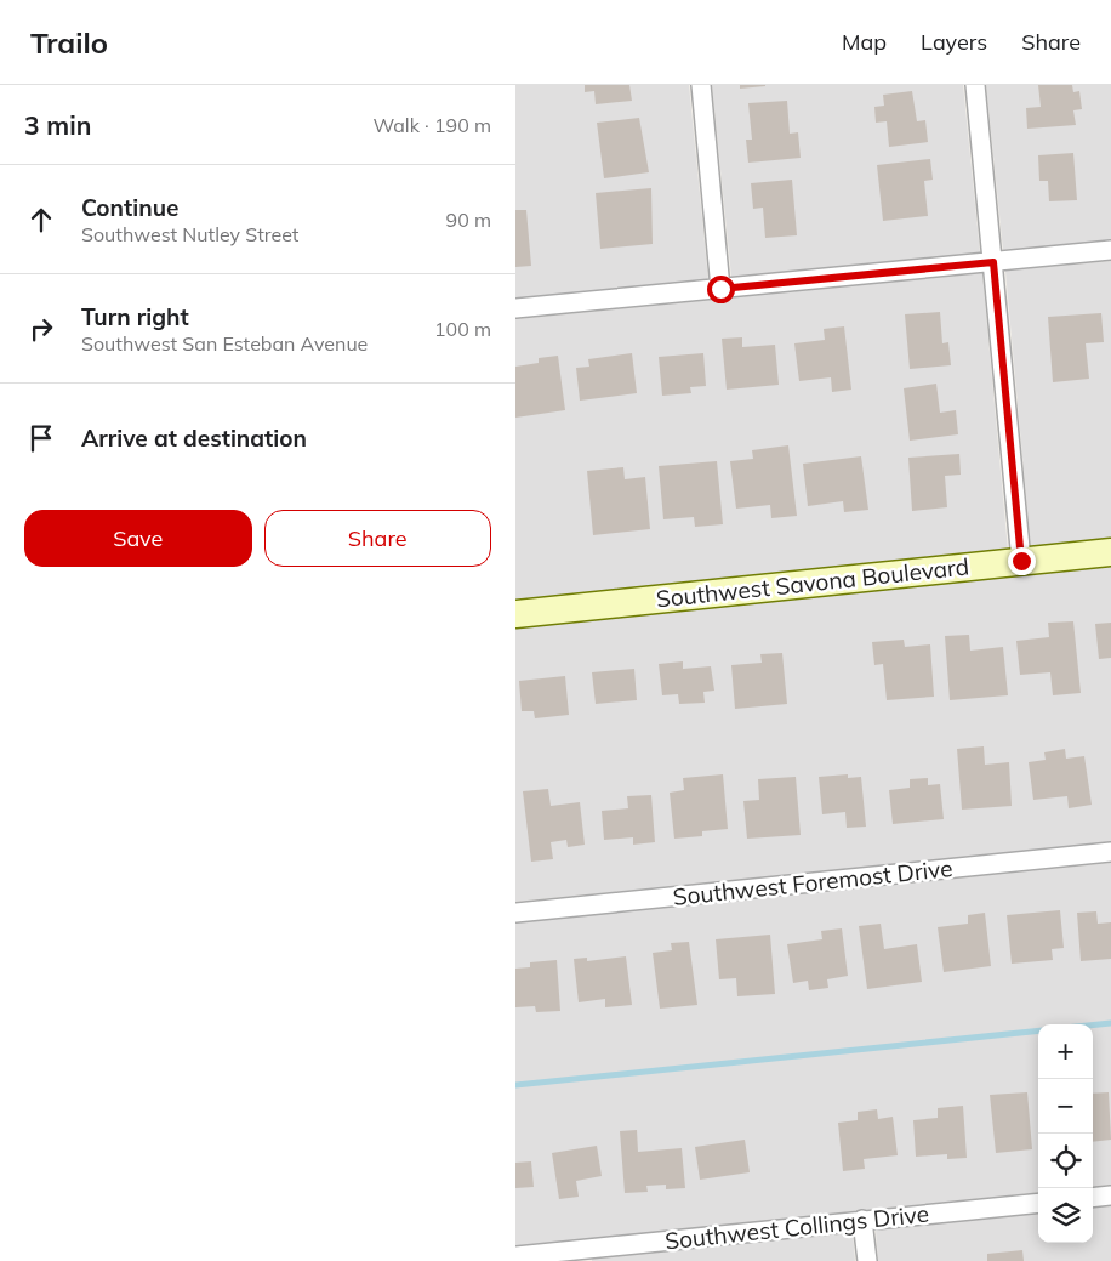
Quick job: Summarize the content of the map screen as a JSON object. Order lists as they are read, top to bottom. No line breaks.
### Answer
{"streets":{"street":["Southwest Savona Boulevard","Southwest Foremost Drive","Southwest Collings Drive"]},"page":{"header":"Trailo","nav":["Map","Layers","Share"],"heading":["3 min","Walk · 190 m"],"list":[["Continue","Southwest Nutley Street","90 m"],["Turn right","Southwest San Esteban Avenue","100 m"],"Arrive at destination"],"buttons":["Save","Share"],"map_buttons":["+","−"]}}
